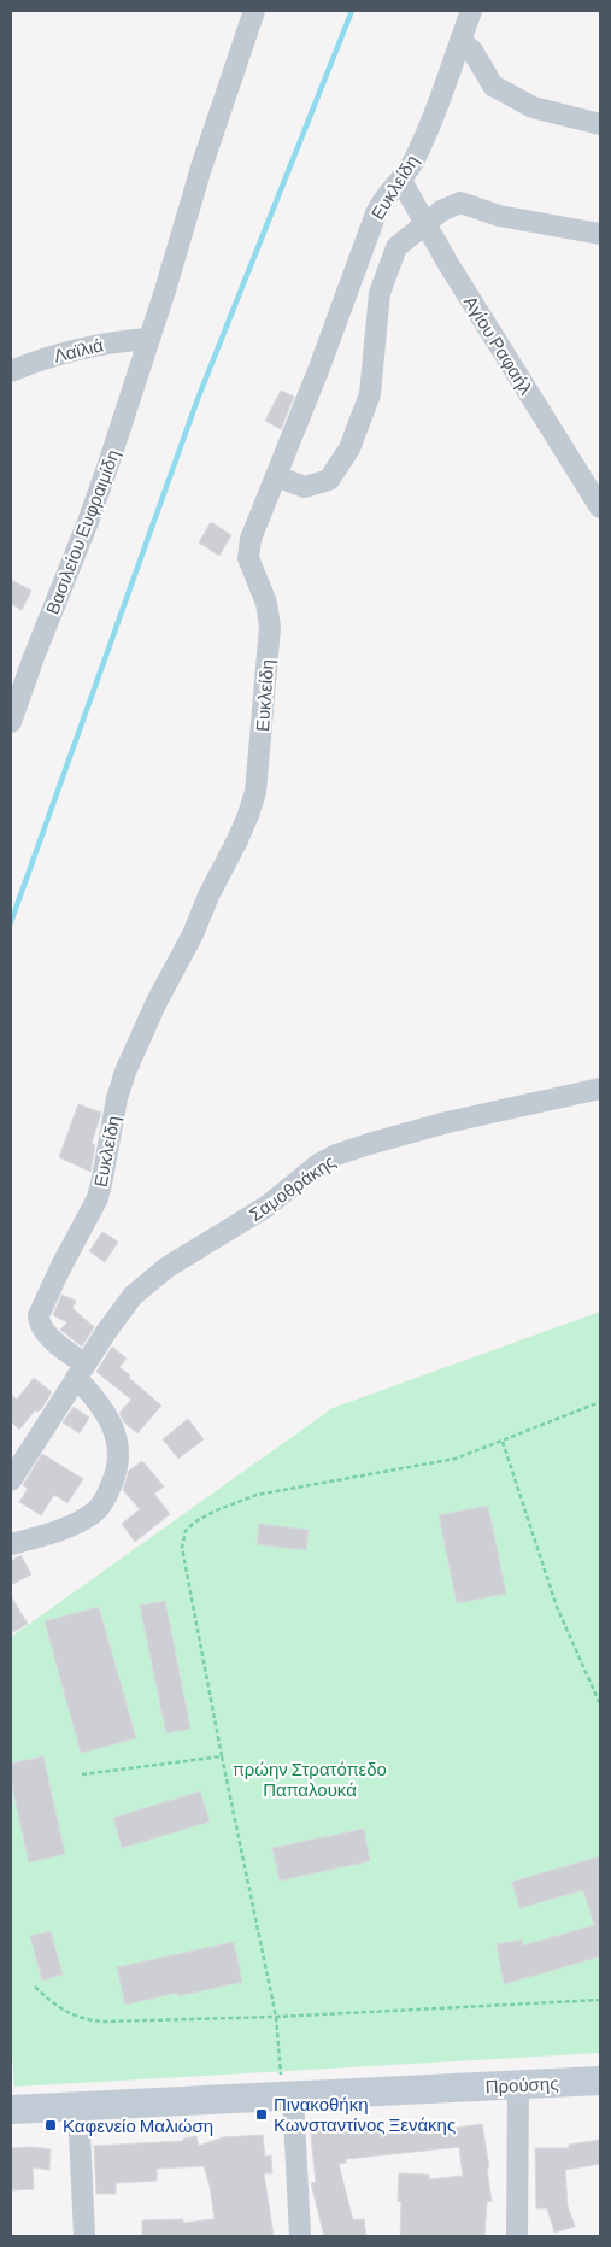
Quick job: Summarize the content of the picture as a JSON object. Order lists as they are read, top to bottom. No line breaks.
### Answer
{"streets":{"main road":["Προύσης"],"street":["Ευκλείδη","Αγίου Ραφαήλ","Λαϊλιά","Βασιλείου Ευφραιμίδη","Σαμοθράκης"]},"crossings":[["Ευκλείδη","Αγίου Ραφαήλ"],["Ευκλείδη","Σαμοθράκης"],["Λαϊλιά","Βασιλείου Ευφραιμίδη"]],"parks":["πρώην Στρατόπεδο Παπαλουκά"],"places":{"transit":["Πινακοθήκη Κωνσταντίνος Ξενάκης","Καφενείο Μαλιώση"]}}
